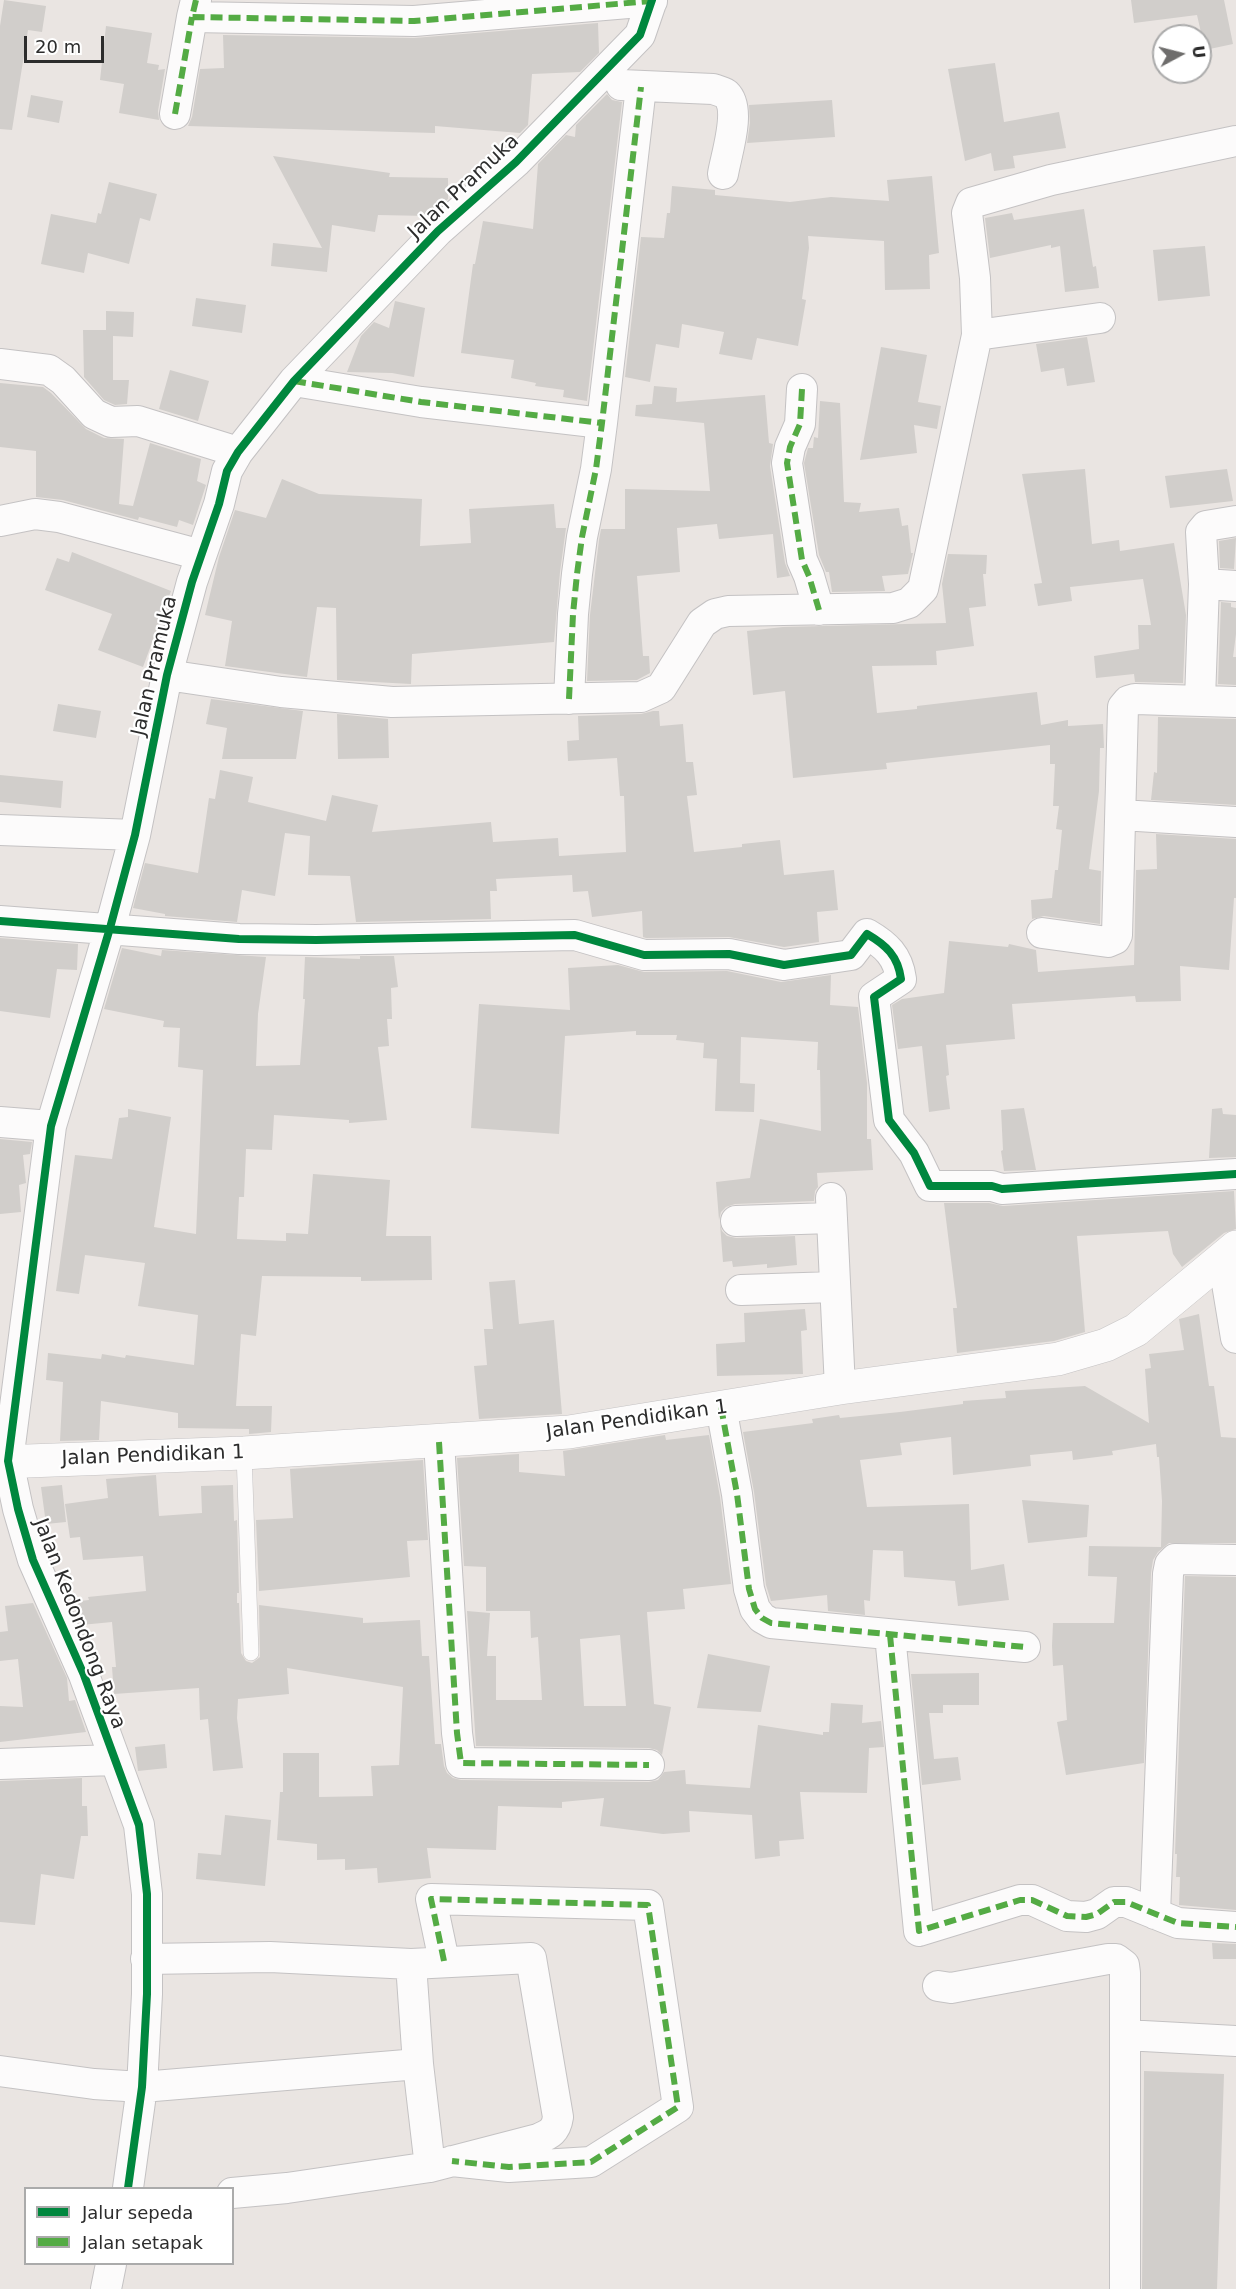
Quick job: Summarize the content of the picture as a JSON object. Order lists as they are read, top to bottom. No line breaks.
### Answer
{"streets":{"street":["Jalan Pramuka","Jalan Pendidikan 1","Jalan Kedondong Raya"]},"crossings":[["Jalan Pramuka","Jalan Pendidikan 1"],["Jalan Pramuka","Jalan Kedondong Raya"],["Jalan Pendidikan 1","Jalan Kedondong Raya"]],"legend":["Jalur sepeda","Jalan setapak"],"scale_bar":"20 m","north":"right"}
